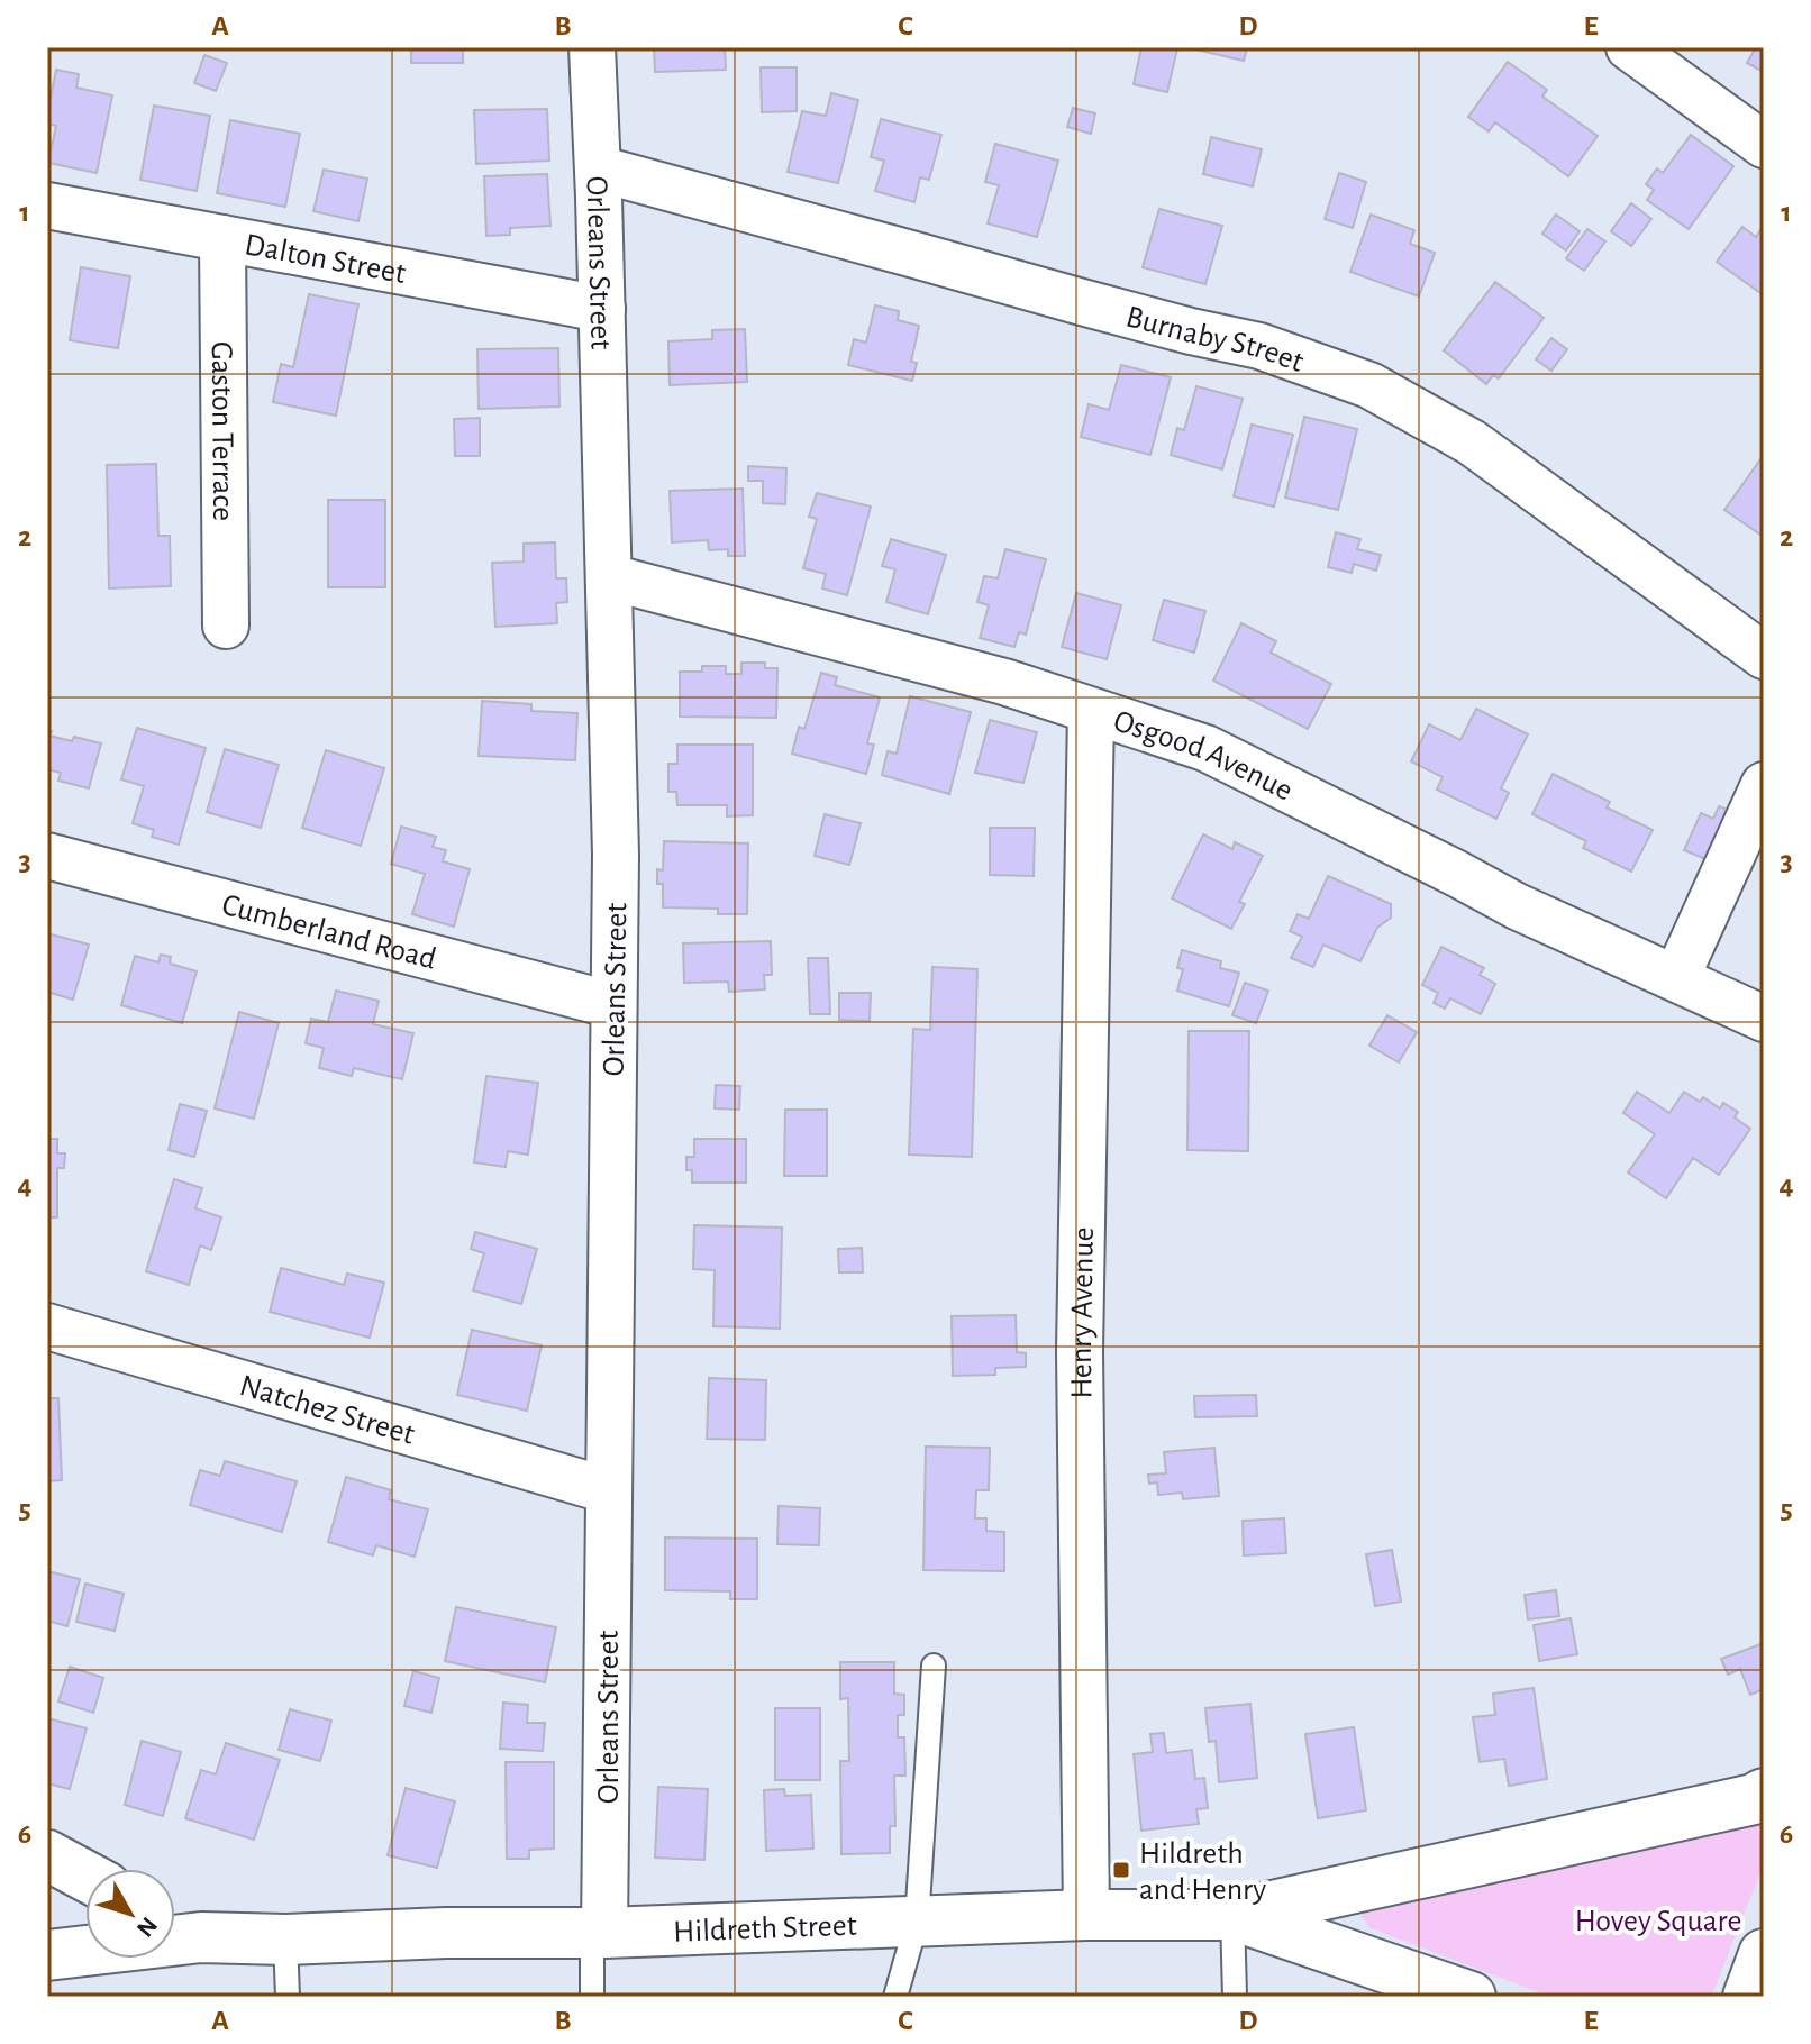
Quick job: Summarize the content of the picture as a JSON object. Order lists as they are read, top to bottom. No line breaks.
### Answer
{"streets":{"street":["Dalton Street","Orleans Street","Burnaby Street","Gaston Terrace","Osgood Avenue","Cumberland Road","Henry Avenue","Natchez Street","Hildreth Street"]},"crossings":[["Dalton Street","Orleans Street"],["Dalton Street","Gaston Terrace"],["Orleans Street","Burnaby Street"],["Orleans Street","Osgood Avenue"],["Orleans Street","Cumberland Road"],["Orleans Street","Natchez Street"],["Orleans Street","Hildreth Street"],["Osgood Avenue","Henry Avenue"],["Henry Avenue","Hildreth Street"]],"parks":["Hovey Square"],"places":{"transit":["Hildreth and Henry"]},"north":"bottom right","grid":{"columns":["A","B","C","D","E"],"rows":["1","2","3","4","5","6"]}}
